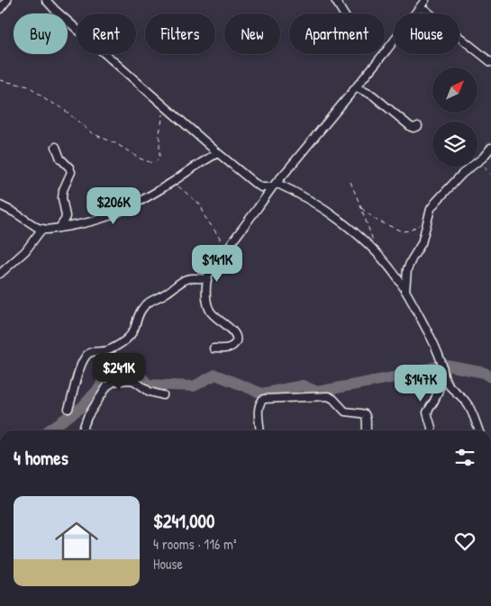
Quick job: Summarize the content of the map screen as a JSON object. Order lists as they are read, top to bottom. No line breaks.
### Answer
{"north":"top right","page":{"chip":["Buy","Rent","Filters","New","Apartment","House"],"price":["$206K","$141K","$241K","$147K"],"heading":"4 homes","list":[{"name":"$241,000","note":"4 rooms · 116 m² · House"}]}}
